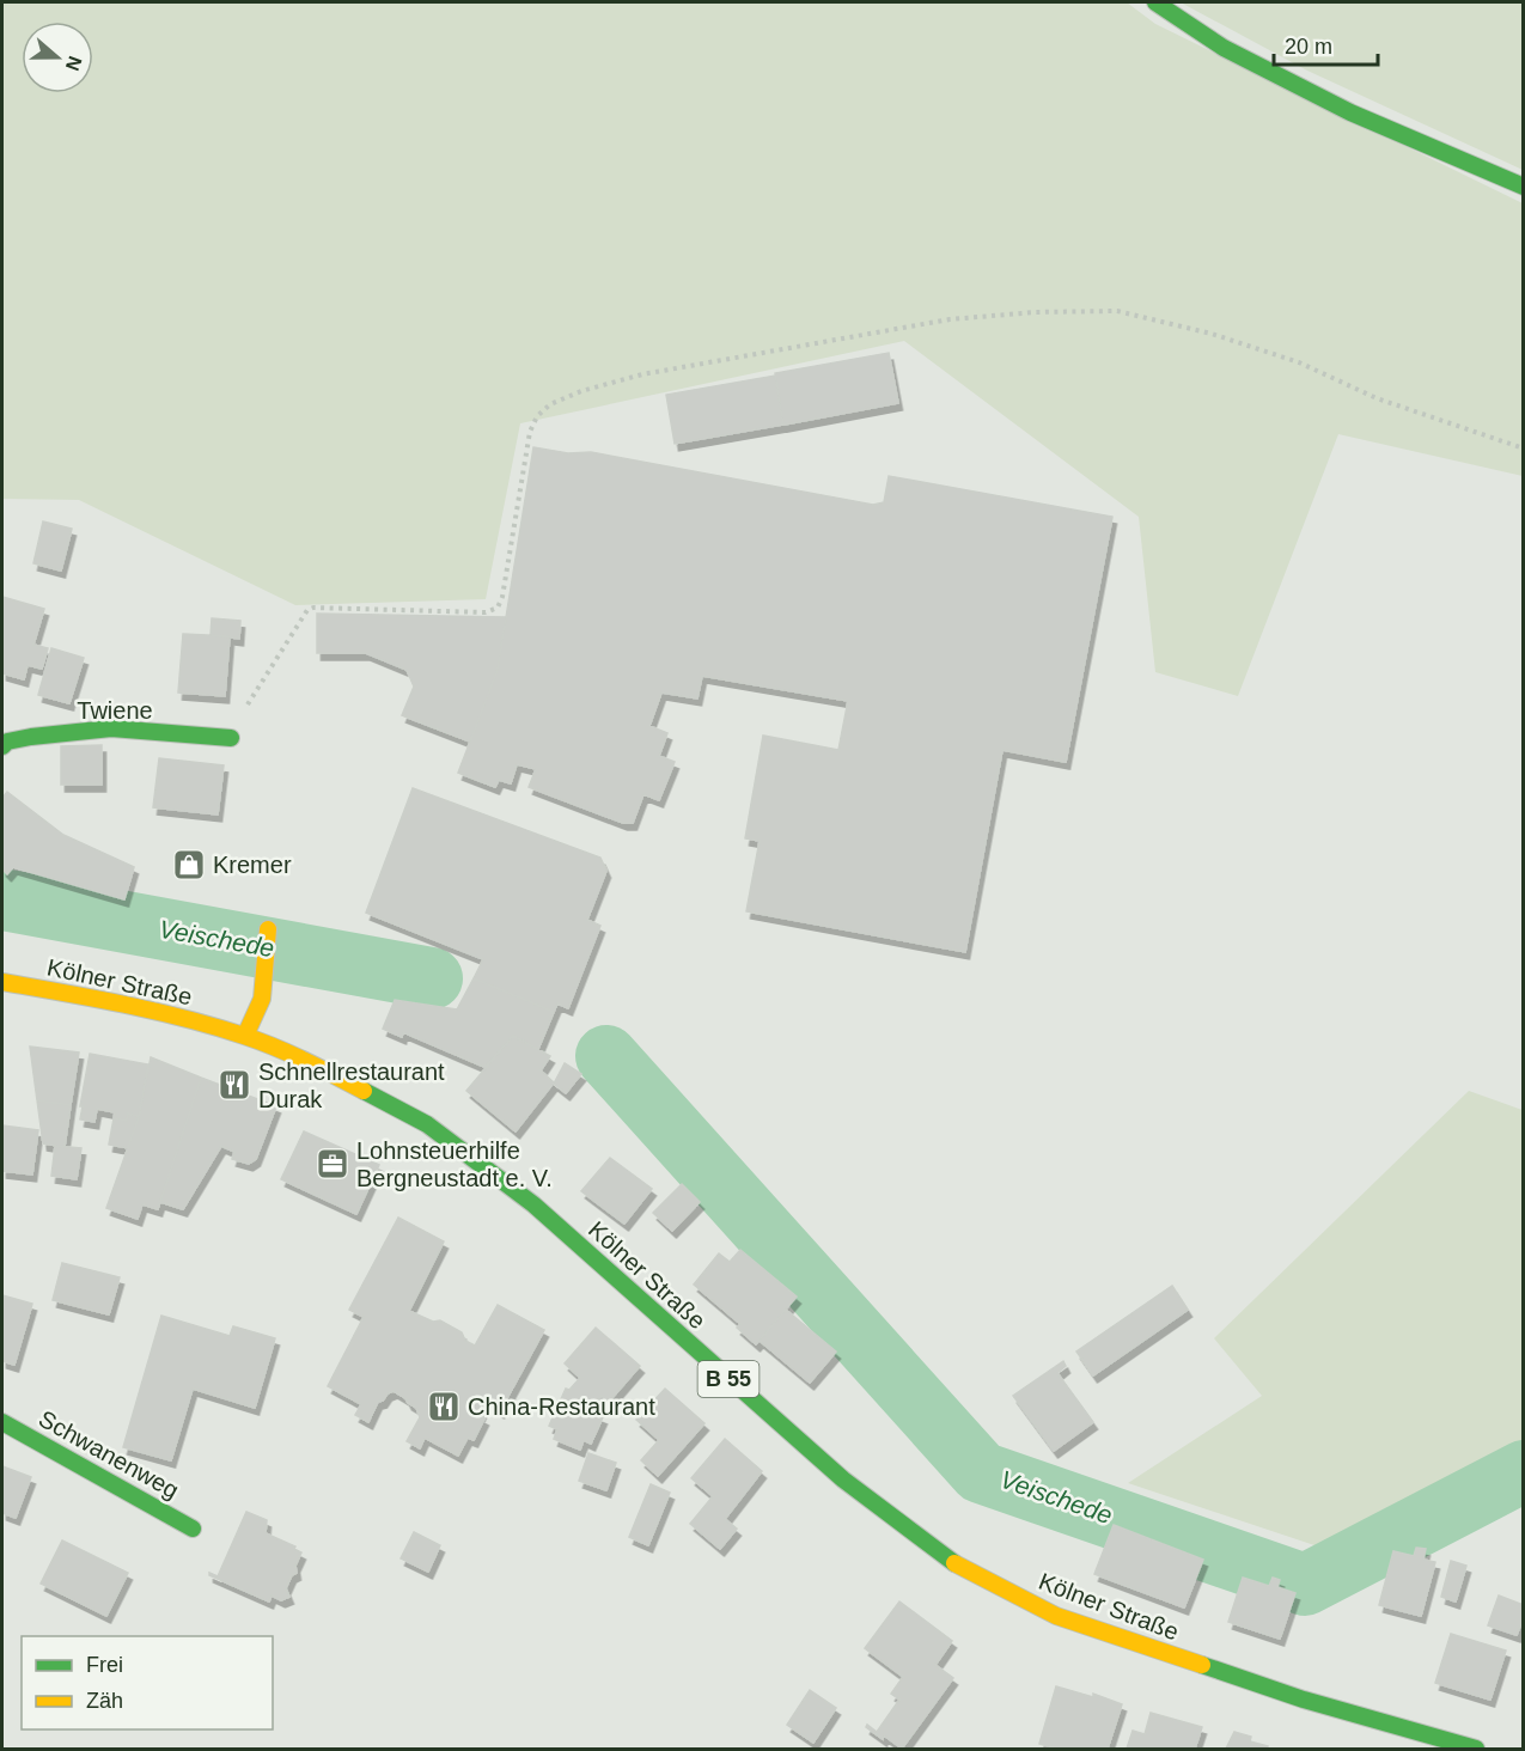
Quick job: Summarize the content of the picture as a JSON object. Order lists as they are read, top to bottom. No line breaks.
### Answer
{"streets":{"main road":["Twiene","Kölner Straße","B 55","Schwanenweg"]},"water":["Veischede"],"places":{"shop":["Kremer"],"restaurant":["Schnellrestaurant Durak","China-Restaurant"],"office":["Lohnsteuerhilfe Bergneustadt e. V."]},"legend":["Frei","Zäh"],"scale_bar":"20 m","north":"right"}
